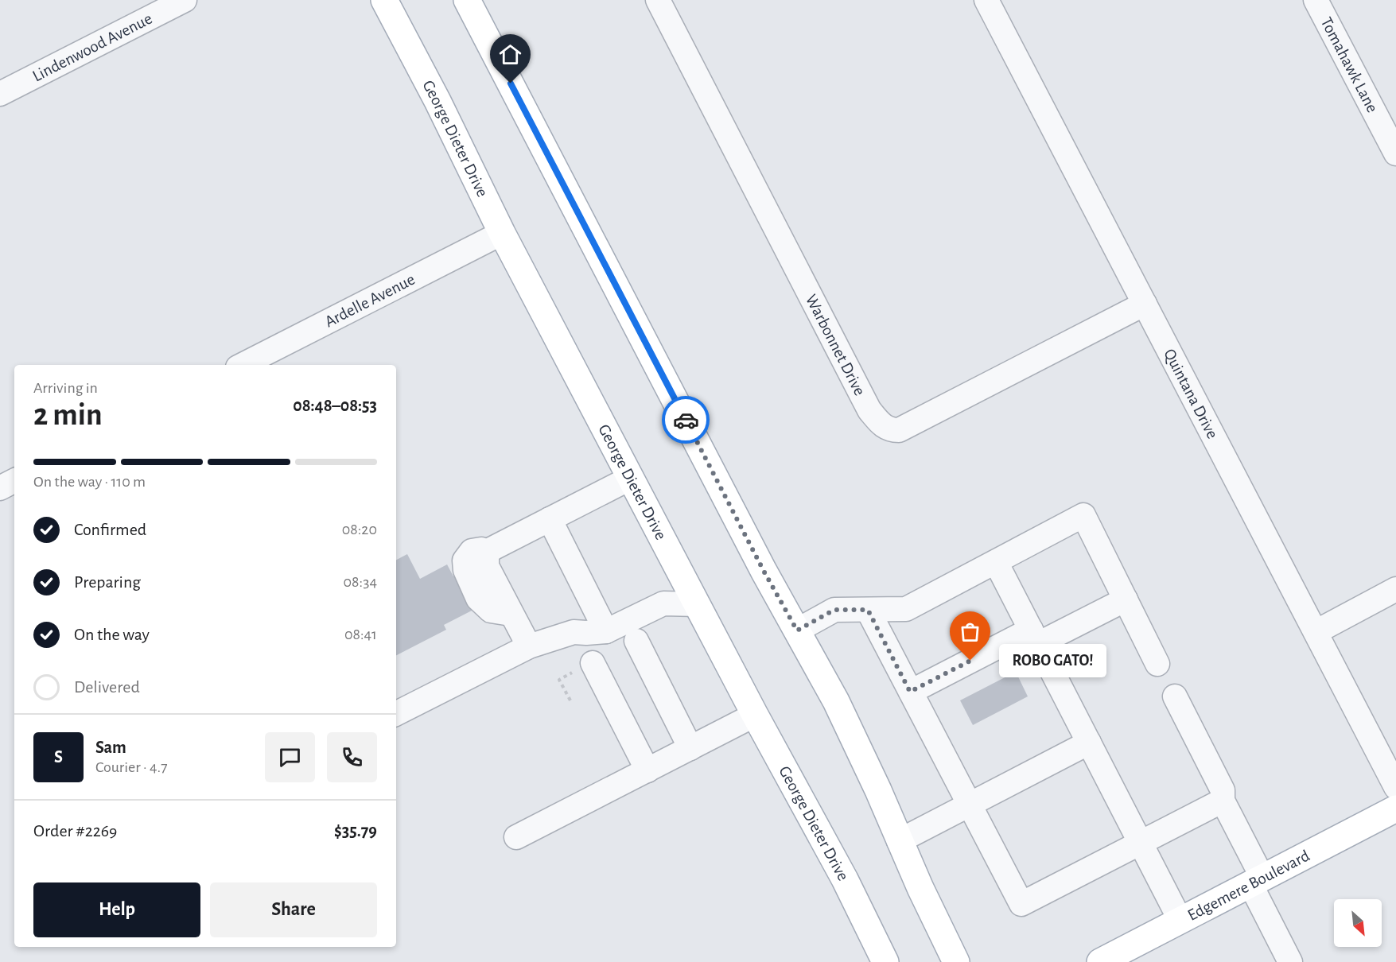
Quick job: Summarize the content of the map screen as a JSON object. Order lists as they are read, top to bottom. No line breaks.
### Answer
{"streets":{"main road":["George Dieter Drive","Edgemere Boulevard"],"street":["Lindenwood Avenue","Tomahawk Lane","Ardelle Avenue","Warbonnet Drive","Quintana Drive"]},"crossings":[["George Dieter Drive","Ardelle Avenue"],["Warbonnet Drive","Quintana Drive"]],"places":["ROBO GATO!"],"north":"bottom right","page":{"heading":["2 min","Arriving in","08:48–08:53"],"panel":["Sam","Courier · 4.7","Order #2269","$35.79"],"bar":"On the way · 110 m","list":[["Confirmed","08:20"],["Preparing","08:34"],["On the way","08:41"],"Delivered"],"bubble":"ROBO GATO!","round":"S","buttons":["Help","Share"]}}
